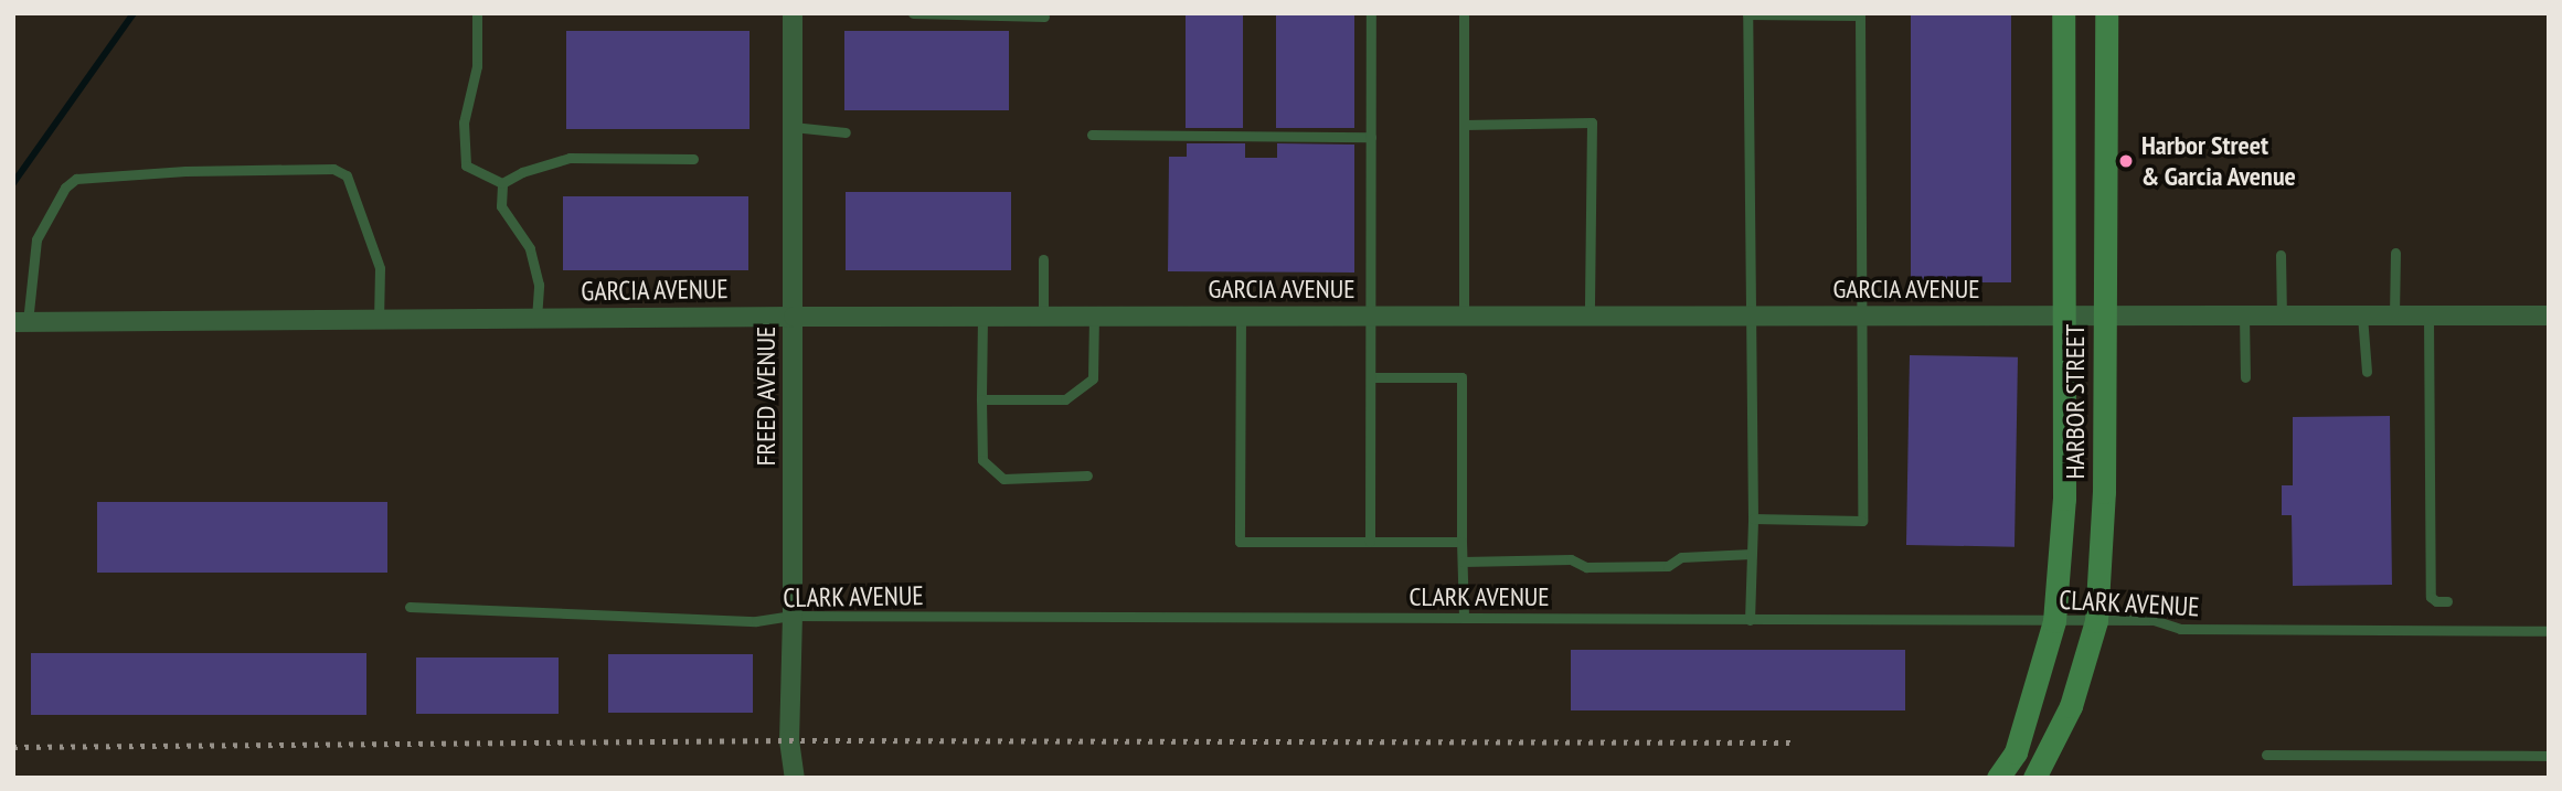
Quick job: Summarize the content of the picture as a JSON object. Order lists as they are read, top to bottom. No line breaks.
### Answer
{"streets":{"street":["GARCIA AVENUE","FREED AVENUE","HARBOR STREET"],"lane":["CLARK AVENUE"]},"crossings":[["GARCIA AVENUE","FREED AVENUE"],["GARCIA AVENUE","HARBOR STREET"],["FREED AVENUE","CLARK AVENUE"],["HARBOR STREET","CLARK AVENUE"]],"places":["Harbor Street & Garcia Avenue"]}
